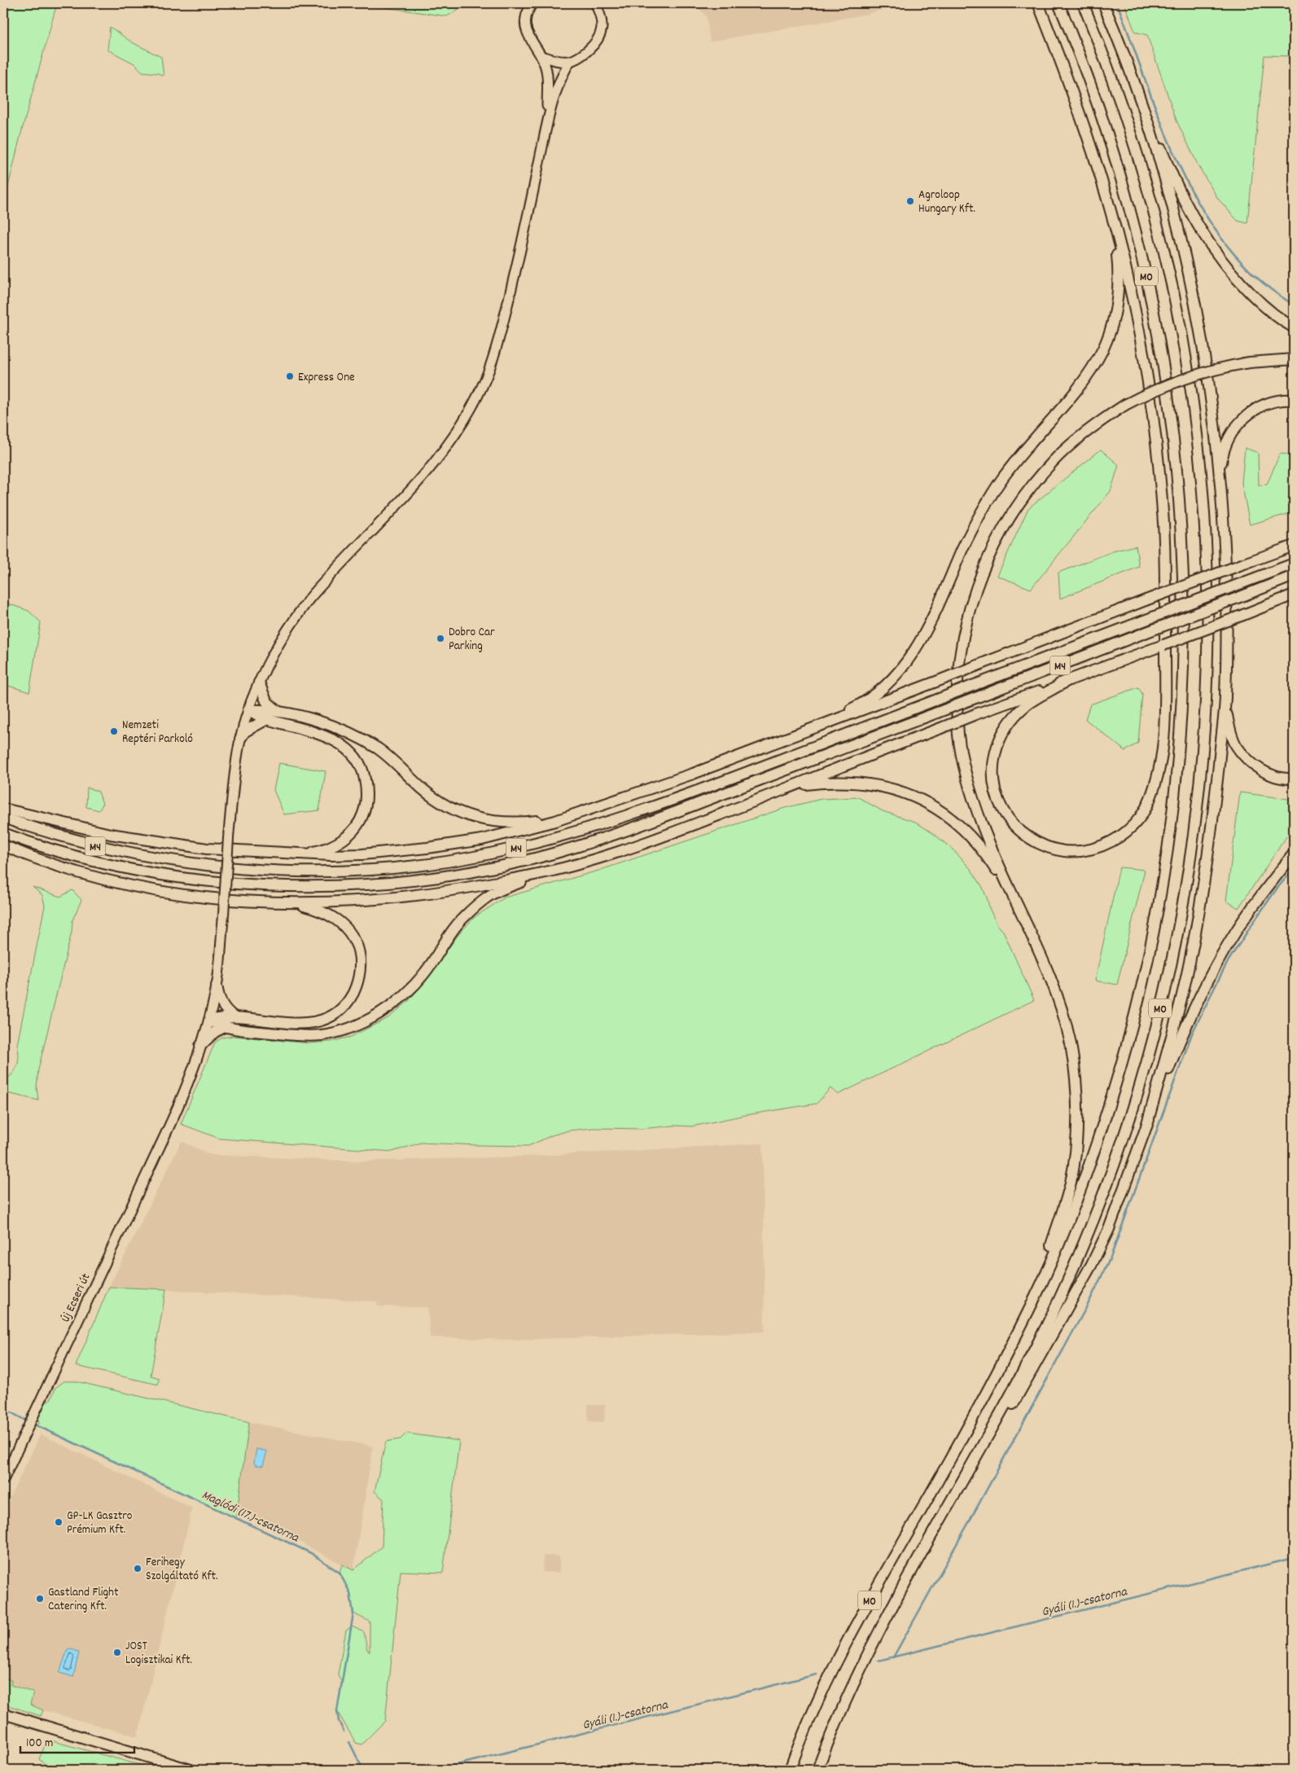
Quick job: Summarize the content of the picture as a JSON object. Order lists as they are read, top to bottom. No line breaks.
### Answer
{"streets":{"main road":["M0","M4","Új Ecseri út"]},"water":["Maglódi (17.)-csatorna","Gyáli (1.)-csatorna"],"places":["Agroloop Hungary Kft.","Express One","Dobro Car Parking","Nemzeti Reptéri Parkoló","GP-LK Gasztro Prémium Kft.","Ferihegy Szolgáltató Kft.","Gastland Flight Catering Kft.","JOST Logisztikai Kft."],"scale_bar":"100 m"}
